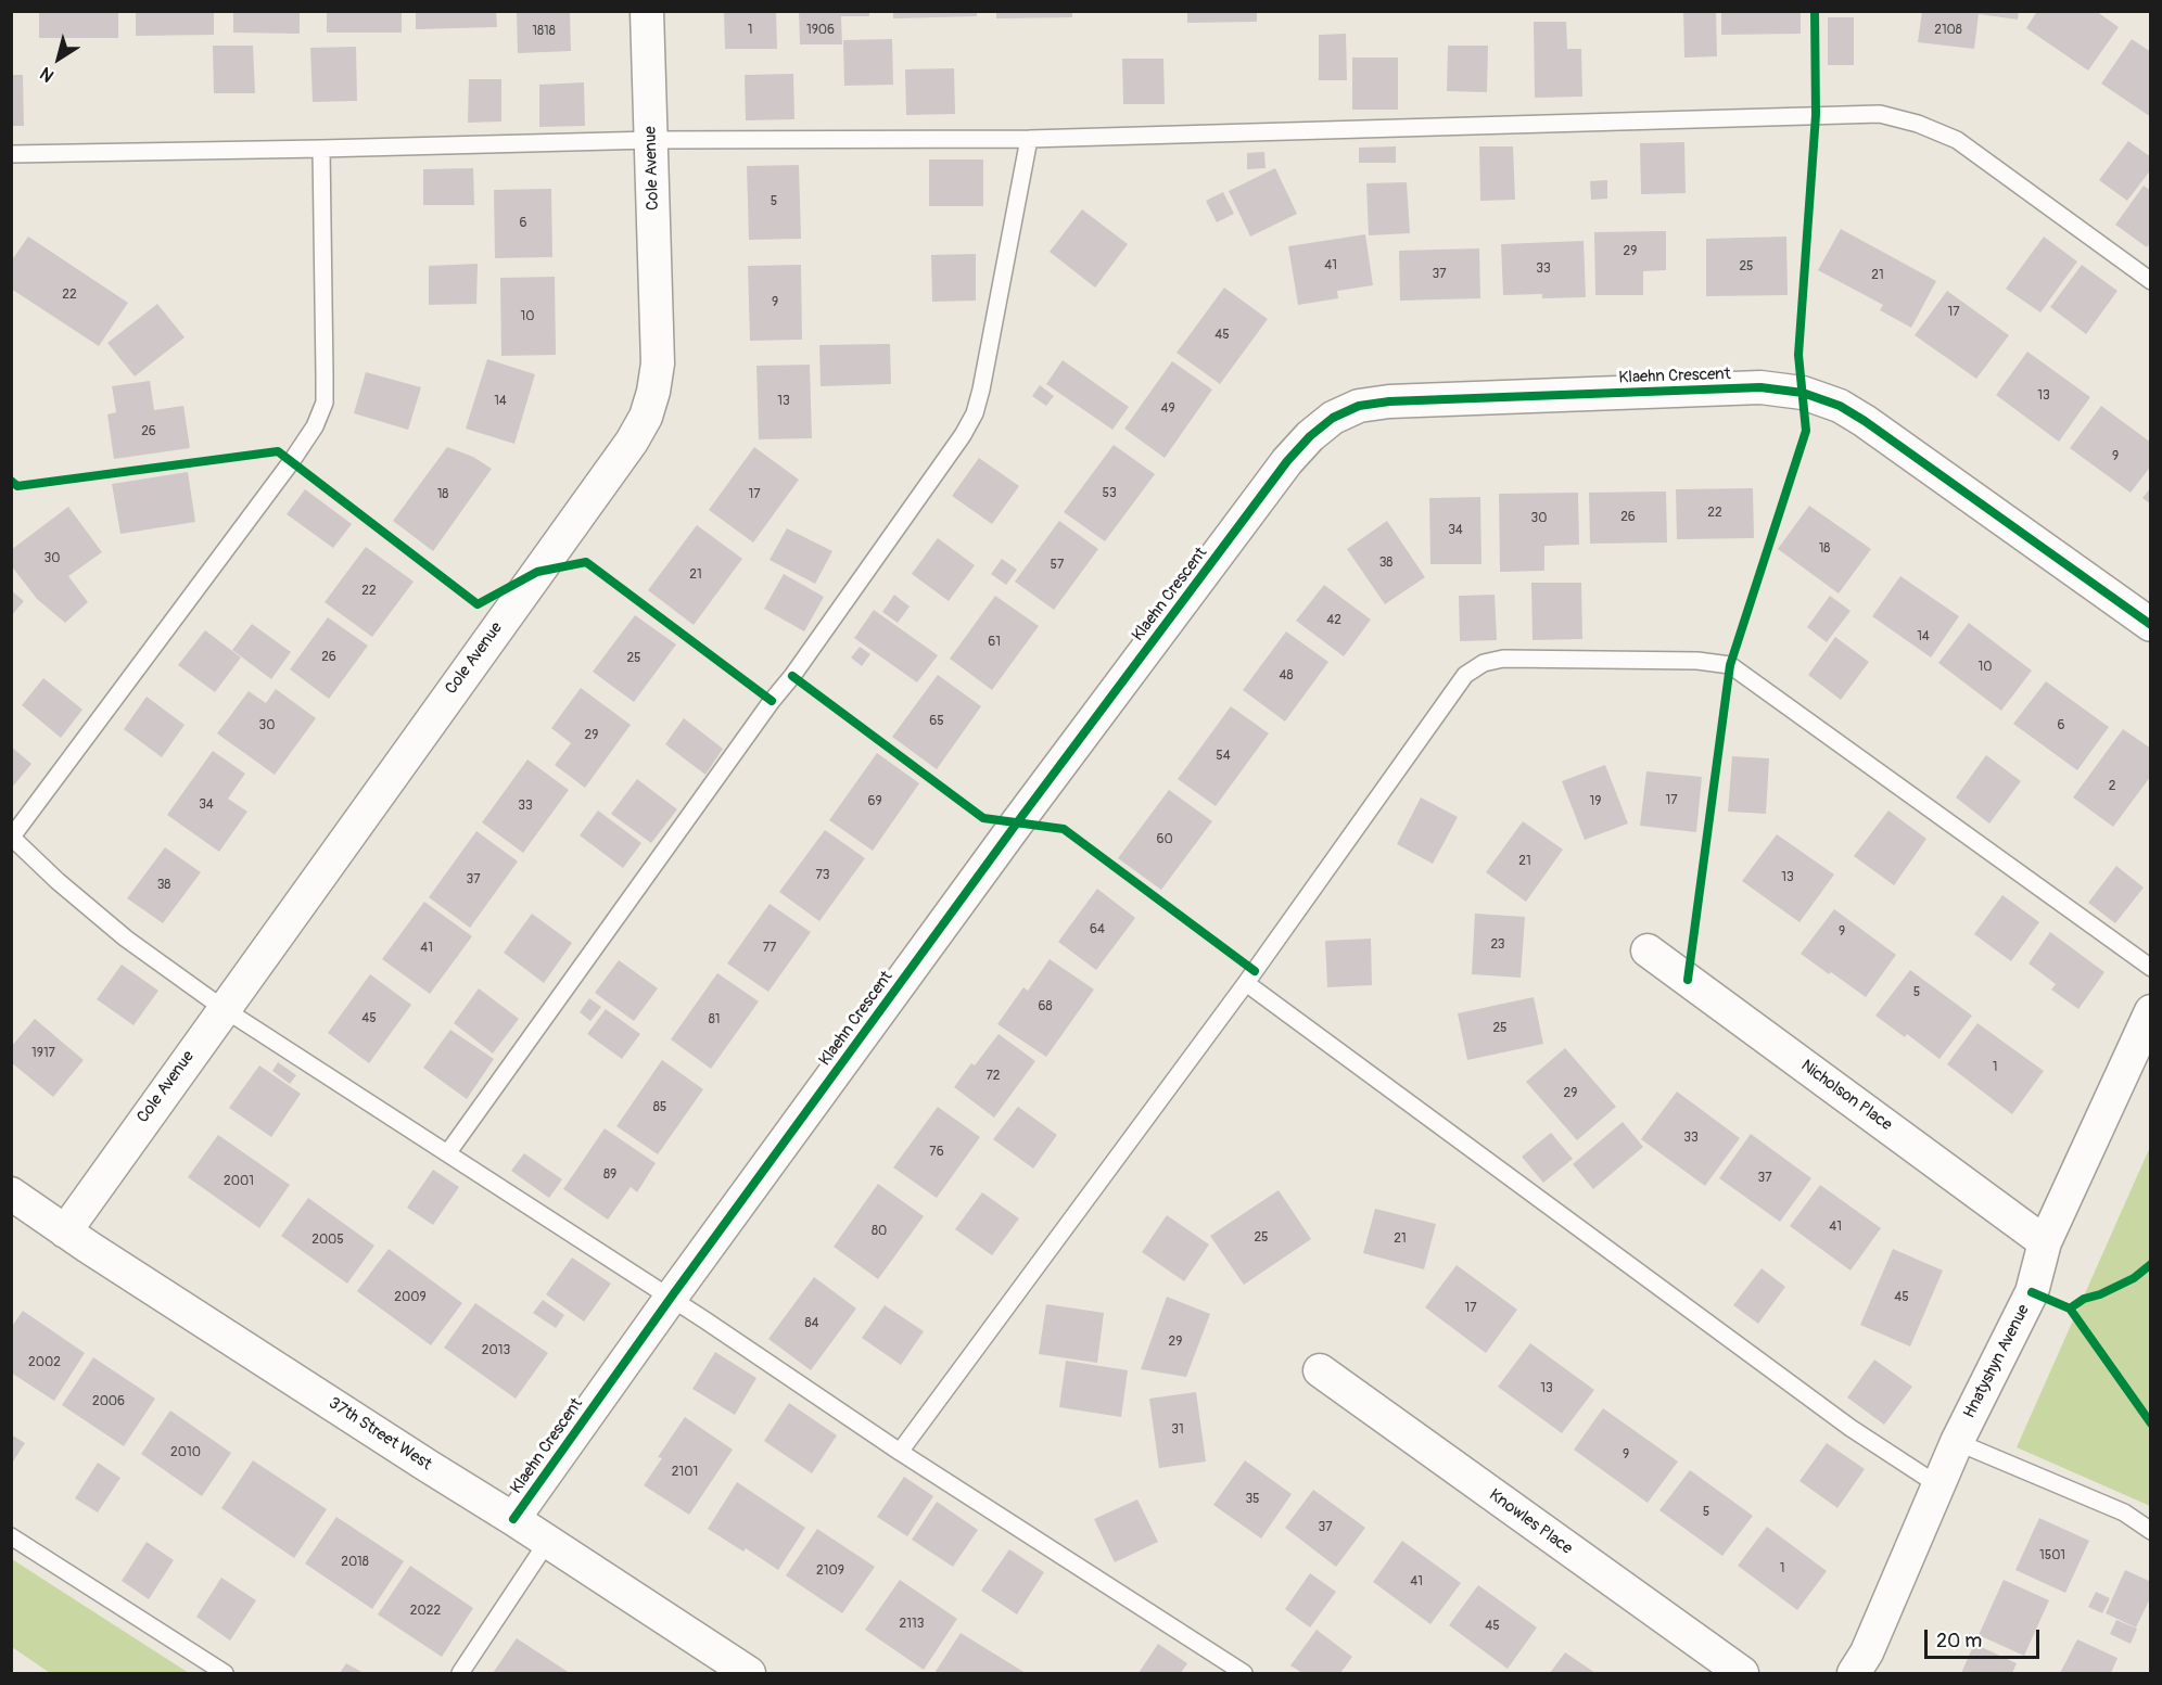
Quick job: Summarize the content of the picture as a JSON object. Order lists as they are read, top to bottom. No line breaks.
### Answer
{"streets":{"street":["Cole Avenue","Klaehn Crescent","Nicholson Place","Hnatyshyn Avenue","37th Street West","Knowles Place"]},"crossings":[["Cole Avenue","37th Street West"],["Klaehn Crescent","37th Street West"],["Nicholson Place","Hnatyshyn Avenue"]],"house_numbers":["1","1906","2108","1818","5","6","29","41","25","33","37","21","22","9","17","10","45","13","14","13","49","26","9","53","18","17","22","26","30","34","18","30","38","57","21","22","42","14","61","26","25","10","48","65","30","6","29","54","2","17","69","19","34","33","60","21","73","13","37","38","64","9","23","41","77","5","68","45","81","25","1917","1","72","29","85","33","76","89","37","2001","41","80","25","21","2005","2009","45","17","84","29","2013","2002","13","2006","31","2010","9","2101","35","5","37","1501","2018","1","2109","41","2022","2113","45"],"scale_bar":"20 m","north":"bottom left"}
